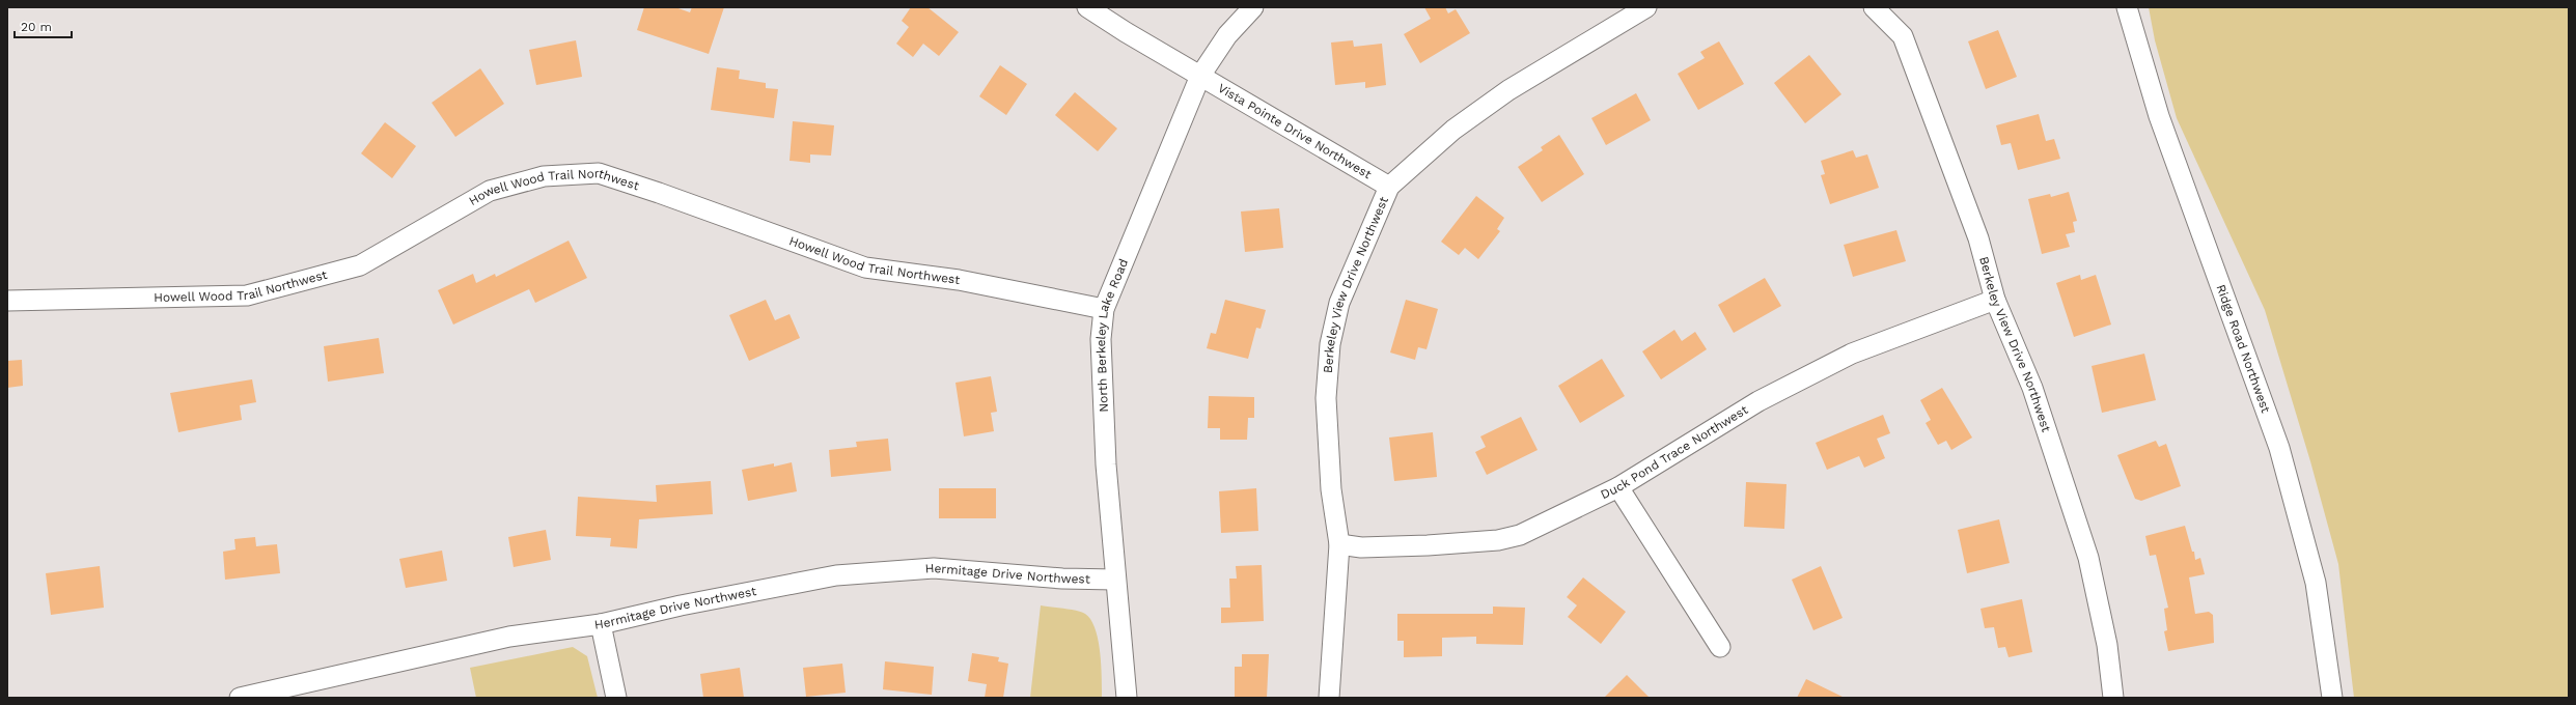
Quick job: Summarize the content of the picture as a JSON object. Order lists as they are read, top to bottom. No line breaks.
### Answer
{"streets":{"street":["Vista Pointe Drive Northwest","Howell Wood Trail Northwest","Berkeley View Drive Northwest","North Berkeley Lake Road","Ridge Road Northwest","Duck Pond Trace Northwest","Hermitage Drive Northwest"]},"crossings":[["Vista Pointe Drive Northwest","Berkeley View Drive Northwest"],["Vista Pointe Drive Northwest","North Berkeley Lake Road"],["Howell Wood Trail Northwest","North Berkeley Lake Road"],["Berkeley View Drive Northwest","Duck Pond Trace Northwest"],["North Berkeley Lake Road","Hermitage Drive Northwest"]],"scale_bar":"20 m"}
